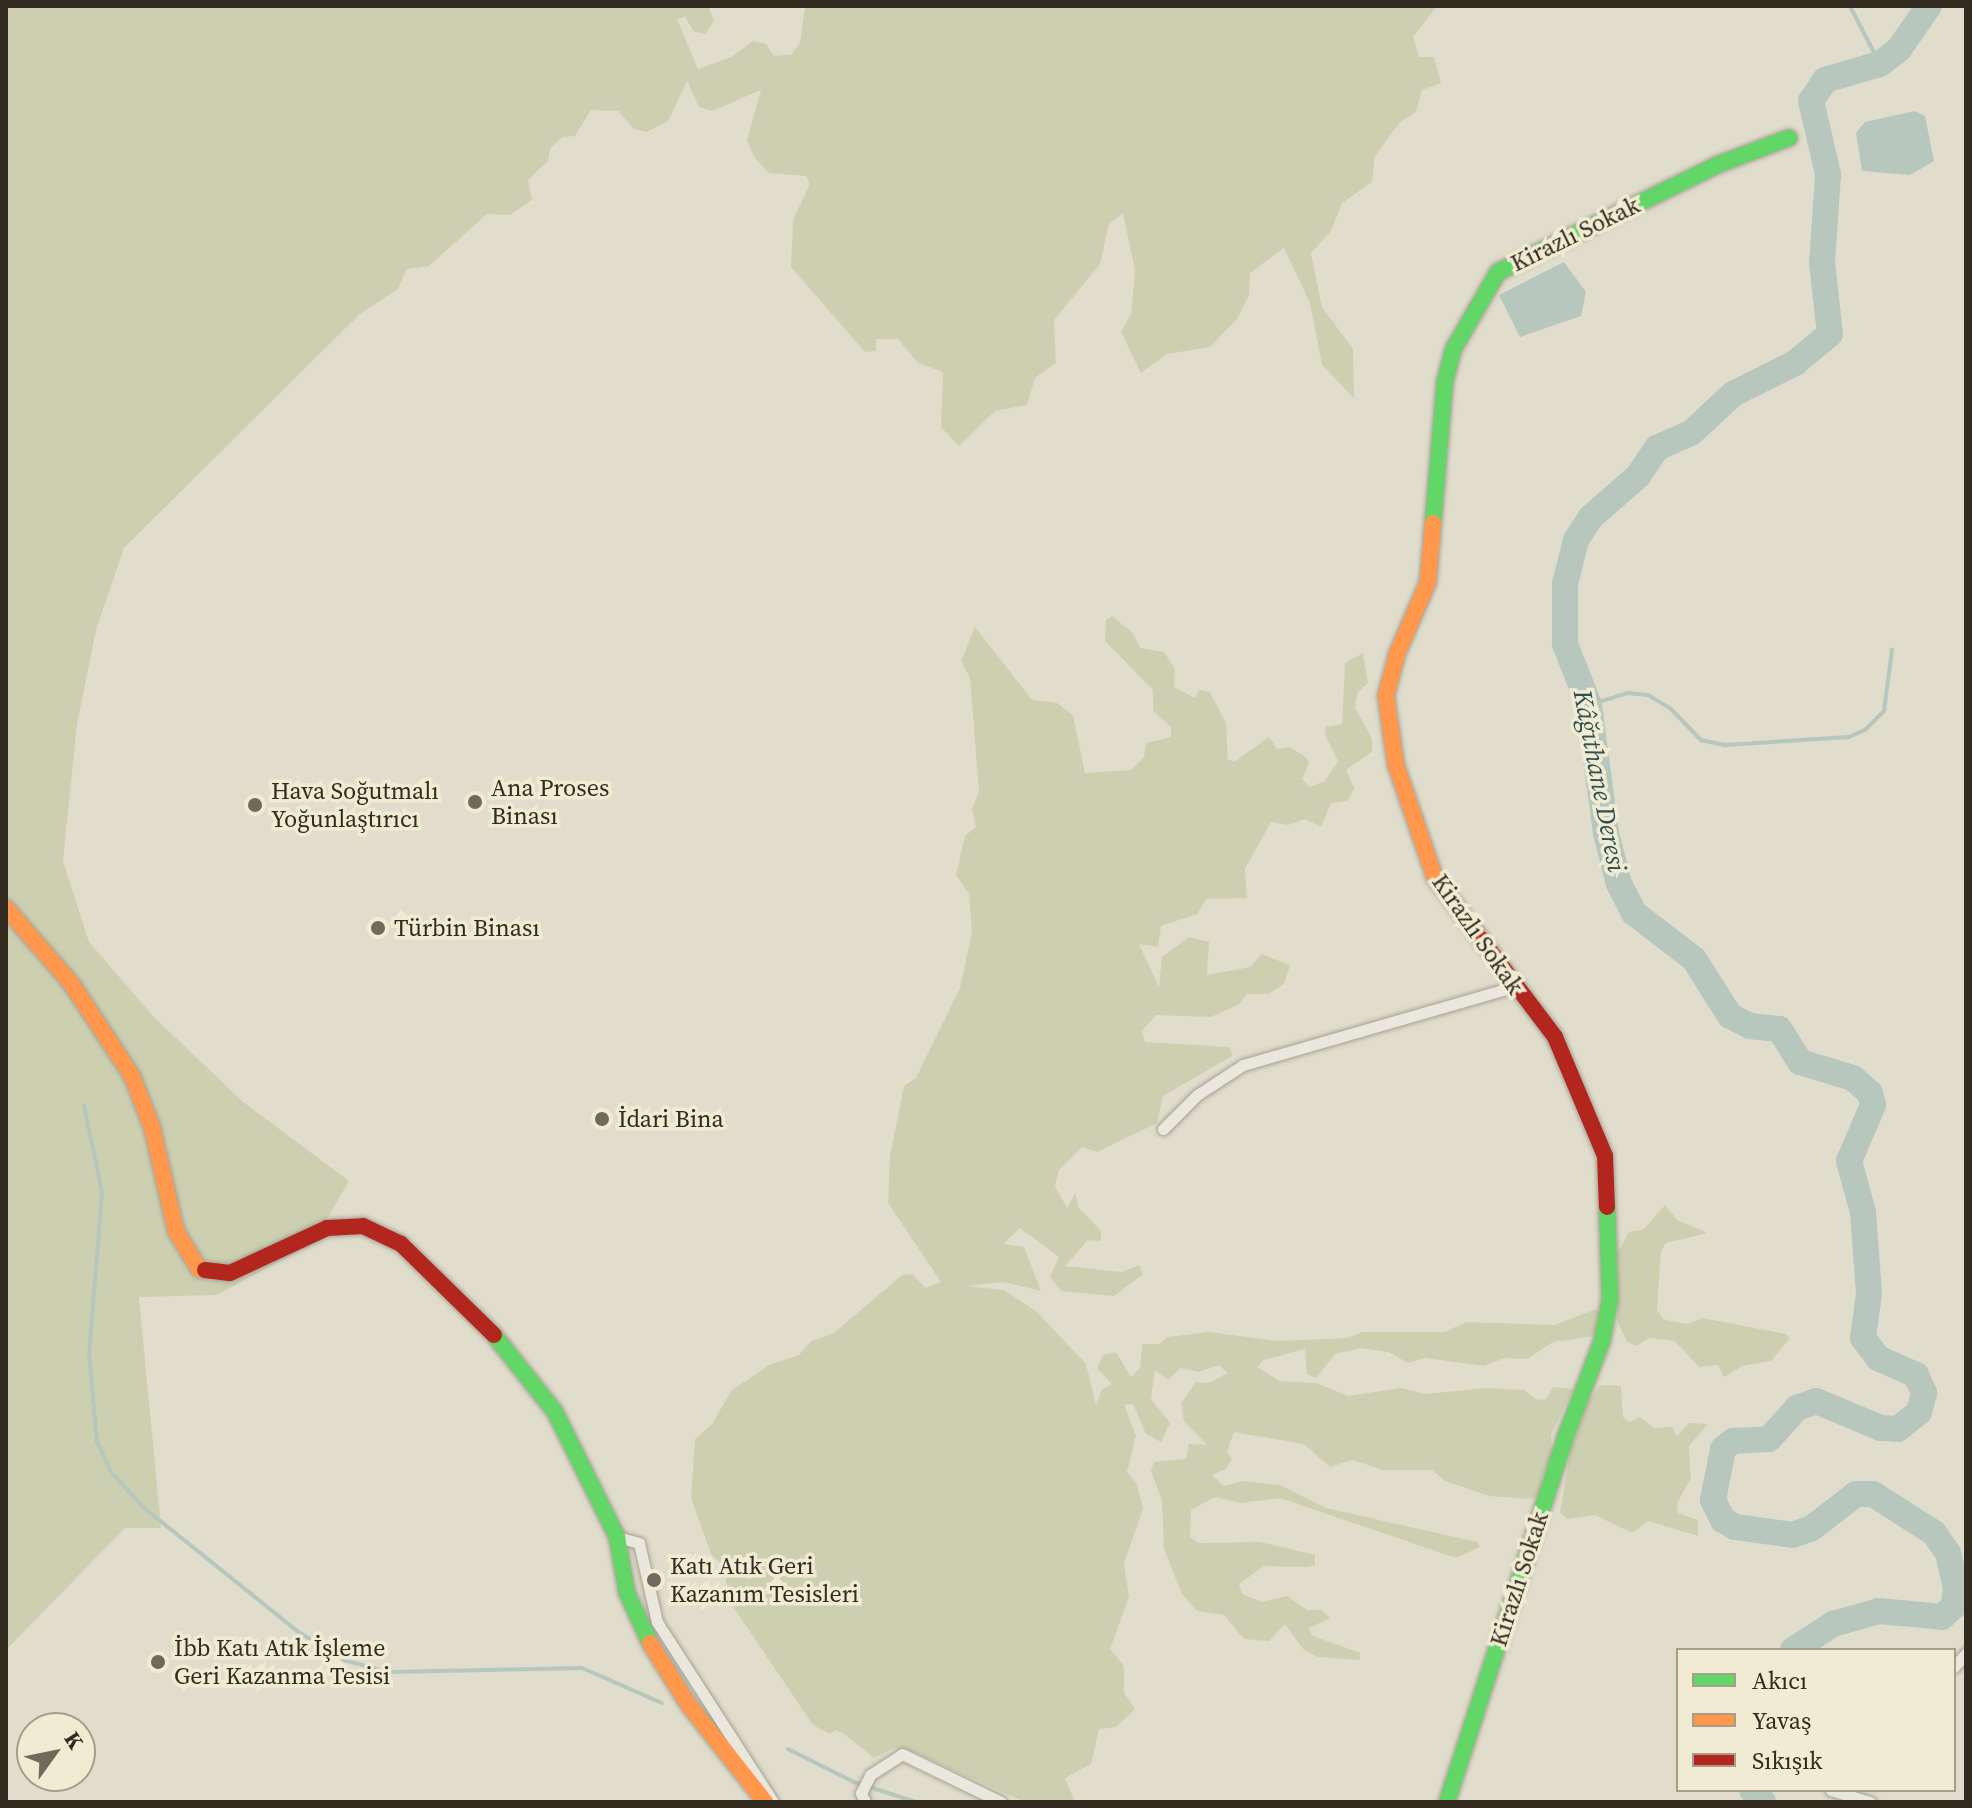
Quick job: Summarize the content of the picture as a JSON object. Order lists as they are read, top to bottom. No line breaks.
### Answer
{"streets":{"street":["Kirazlı Sokak"]},"water":["Kâğıthane Deresi"],"places":["Ana Proses Binası","Hava Soğutmalı Yoğunlaştırıcı","Türbin Binası","İdari Bina","Katı Atık Geri Kazanım Tesisleri","İbb Katı Atık İşleme Geri Kazanma Tesisi"],"legend":["Akıcı","Yavaş","Sıkışık"],"north":"top right"}
